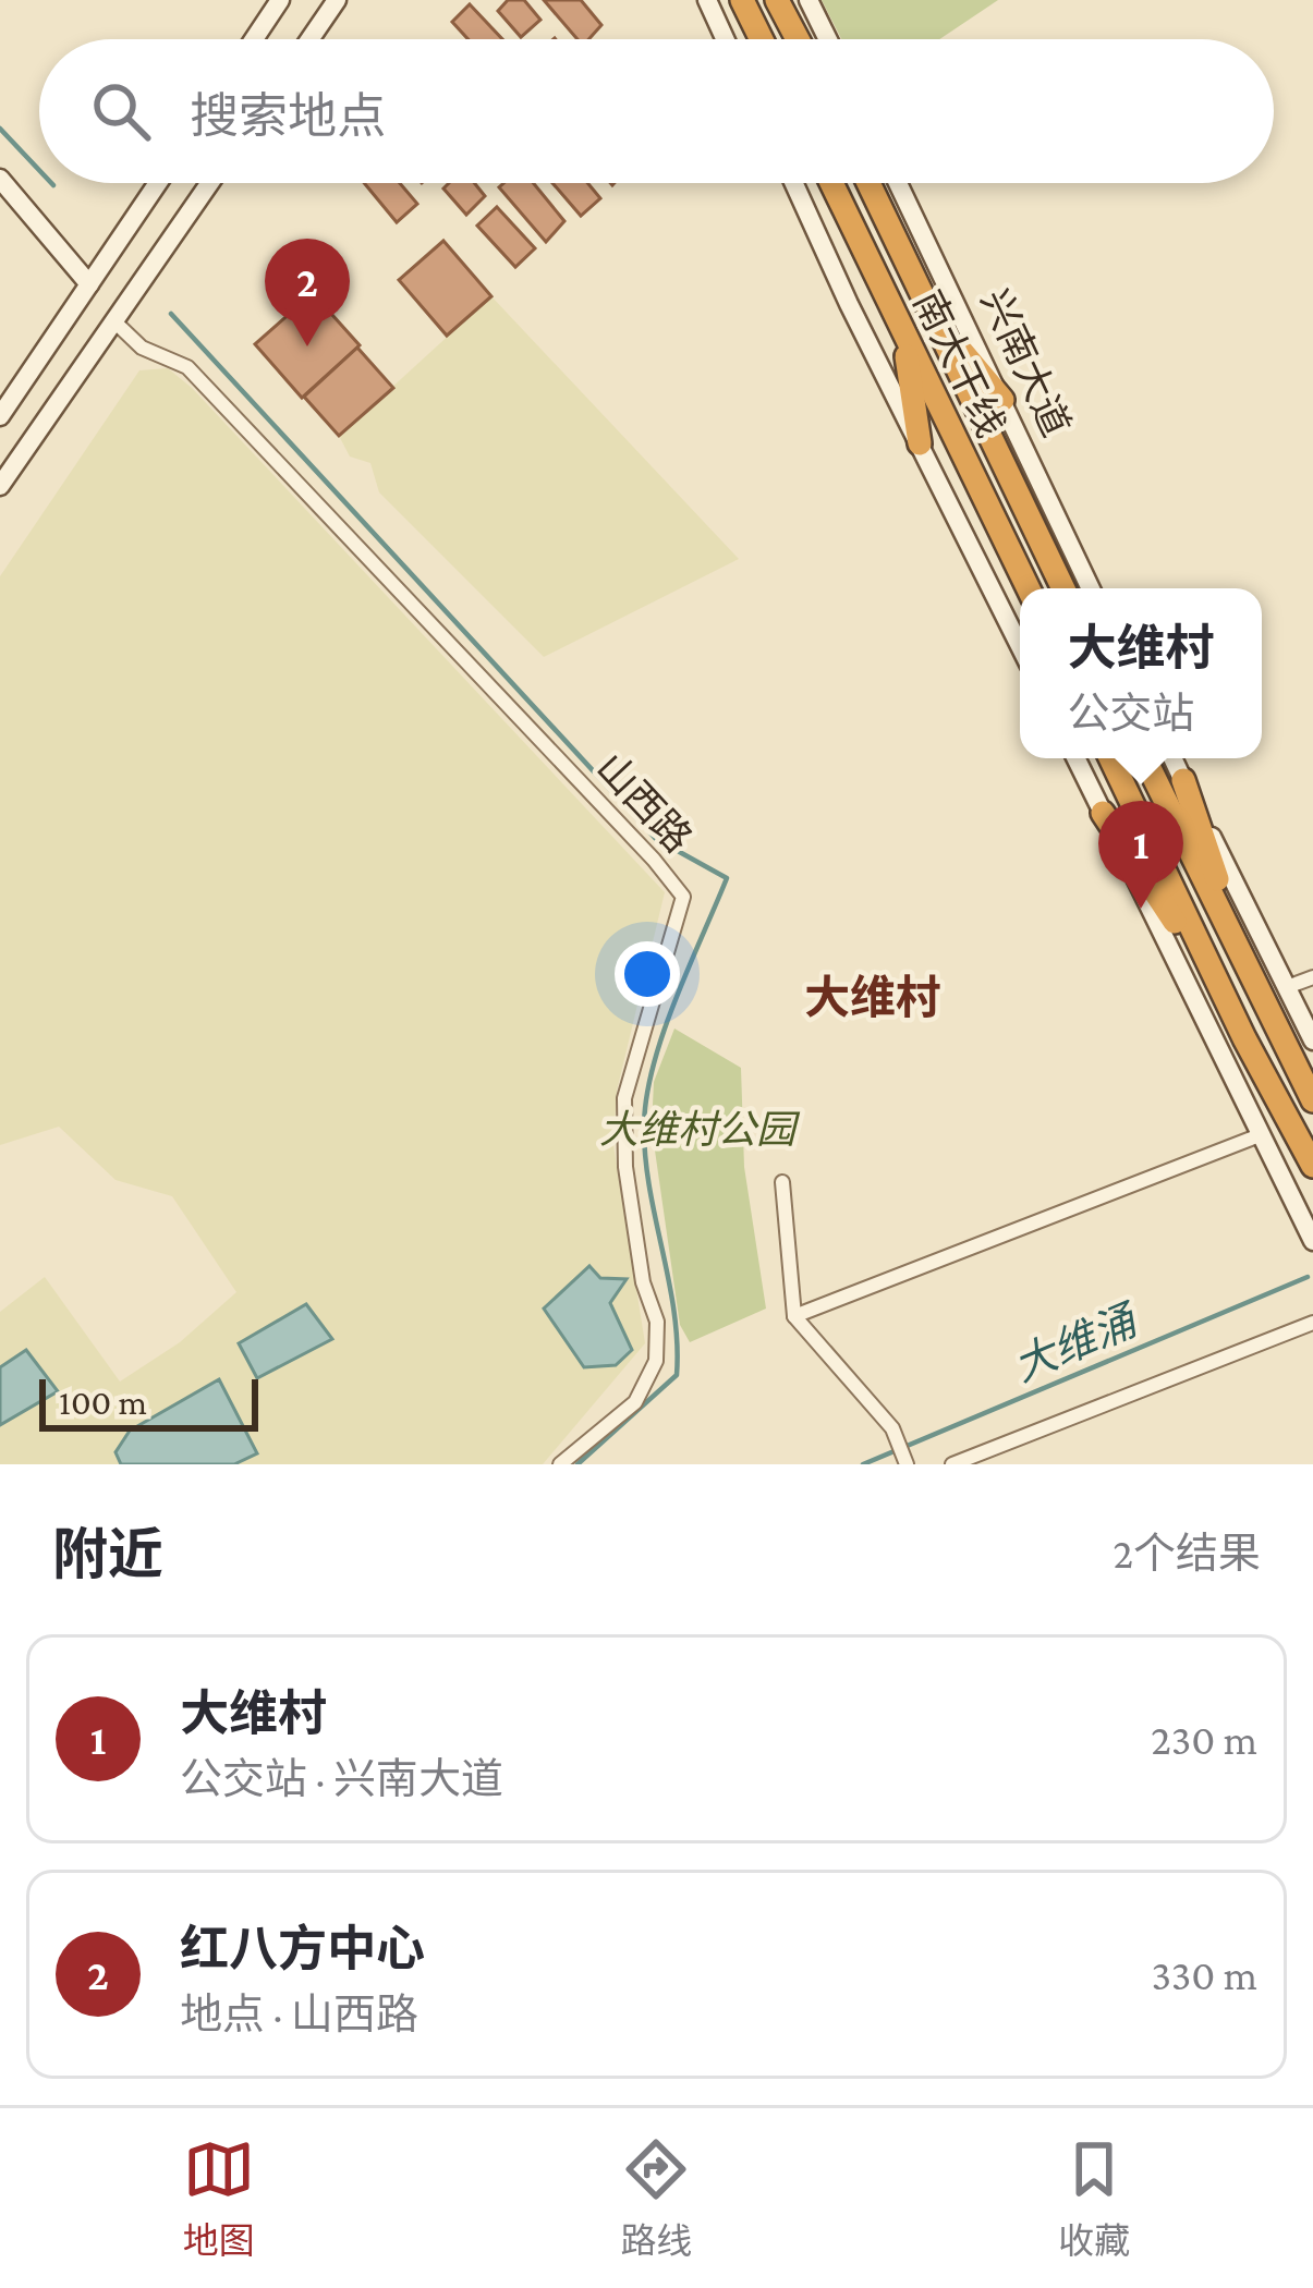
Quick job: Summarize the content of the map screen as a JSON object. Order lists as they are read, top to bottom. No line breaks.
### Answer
{"streets":{"highway":["南大干线"],"main road":["兴南大道"],"street":["山西路"]},"districts":["大维村"],"water":["大维涌"],"parks":["大维村公园"],"scale_bar":"100 m","page":{"search":"搜索地点","pins":["2","1"],"popup":["大维村","公交站"],"scale":"100 m","heading":["附近","2个结果"],"list":[{"mark":"1","name":"大维村","note":"公交站 · 兴南大道","value":"230 m"},{"mark":"2","name":"红八方中心","note":"地点 · 山西路","value":"330 m"}],"nav":["地图","路线","收藏"]}}
